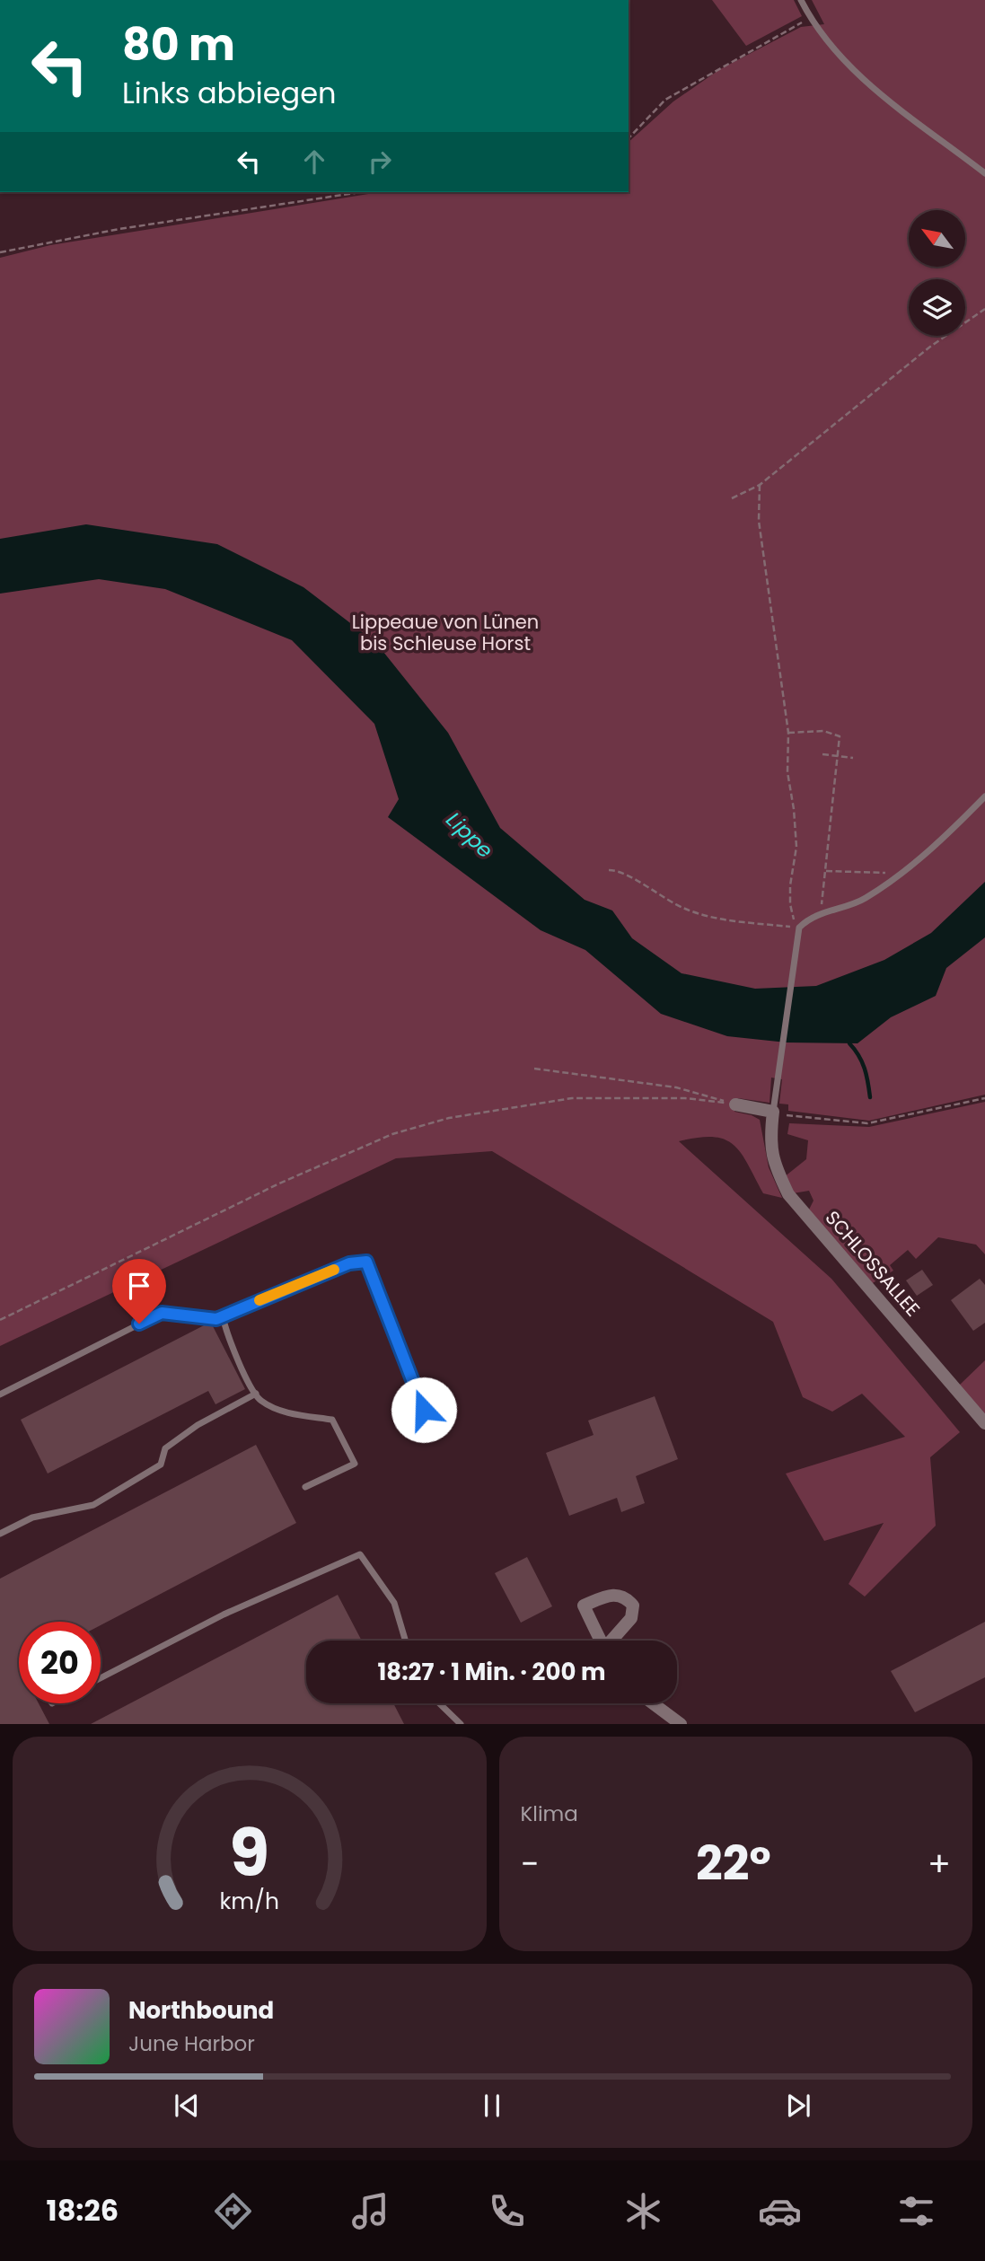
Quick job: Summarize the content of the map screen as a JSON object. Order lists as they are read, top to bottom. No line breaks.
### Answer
{"streets":{"street":["SCHLOSSALLEE"]},"water":["Lippe"],"parks":["Lippeaue von Lünen bis Schleuse Horst"],"north":"top left","page":{"turn":["80 m","Links abbiegen"],"limit":"20","trip":"18:27 · 1 Min. · 200 m","tile":"Klima","heat":["−","22°","+"],"song":["Northbound","June Harbor"],"tabs":"18:26","gauge":["9","km/h"]}}
